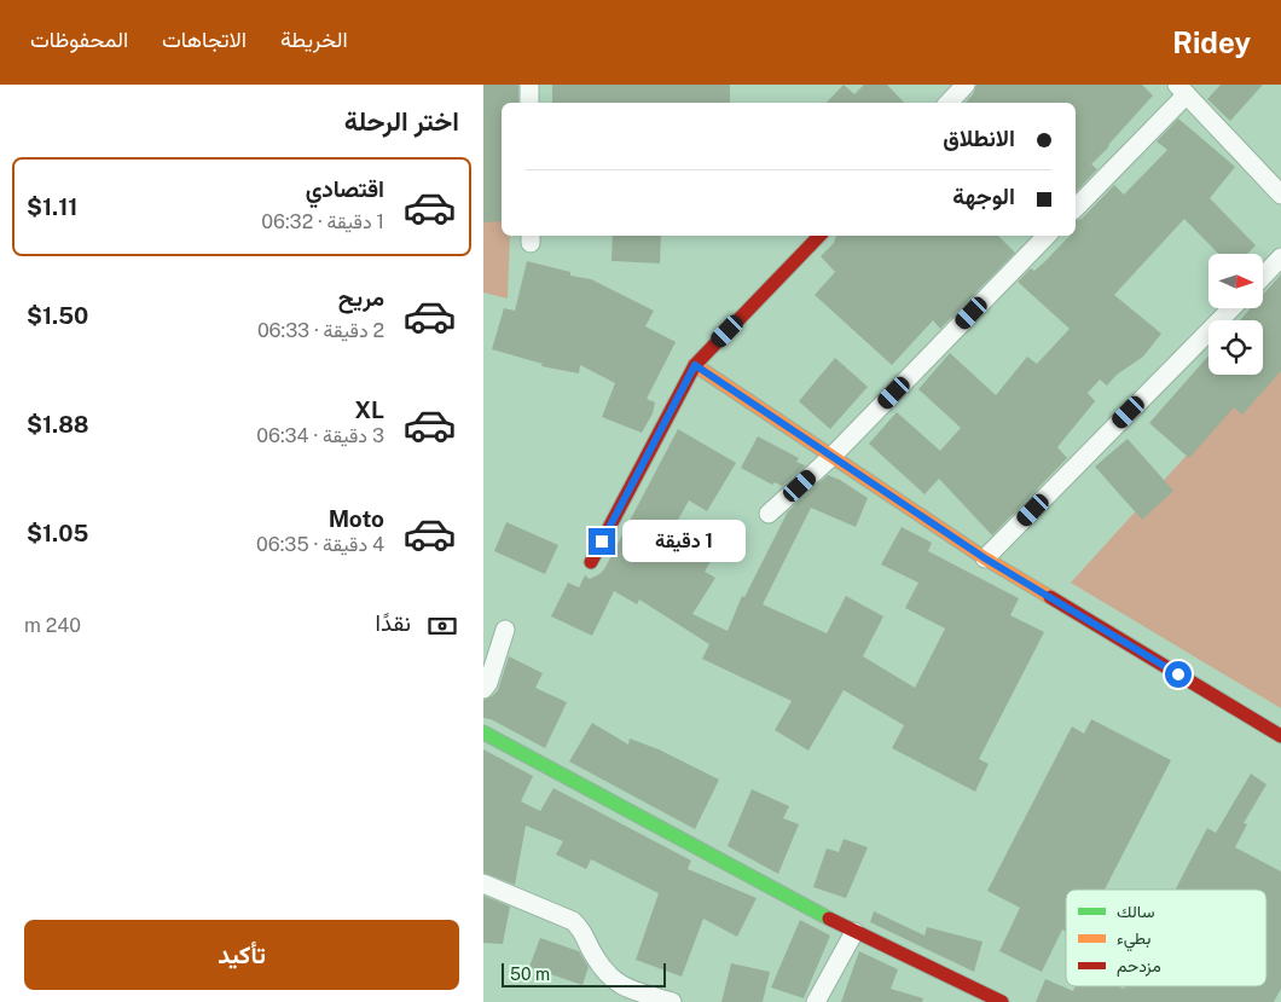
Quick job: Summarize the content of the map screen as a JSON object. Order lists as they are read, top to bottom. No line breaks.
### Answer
{"legend":["سالك","بطيء","مزدحم"],"scale_bar":"50 m","north":"right","page":{"header":"Ridey","nav":["الخريطة","الاتجاهات","المحفوظات"],"heading":"اختر الرحلة","banner":["الانطلاق","الوجهة"],"list":[{"name":"اقتصادي","note":"1 دقيقة · 06:32","value":"$1.11"},{"name":"مريح","note":"2 دقيقة · 06:33","value":"$1.50"},{"name":"XL","note":"3 دقيقة · 06:34","value":"$1.88"},{"name":"Moto","note":"4 دقيقة · 06:35","value":"$1.05"}],"bubble":"1 دقيقة","pay":["نقدًا","240 m"],"buttons":"تأكيد","scale":"50 m"}}
